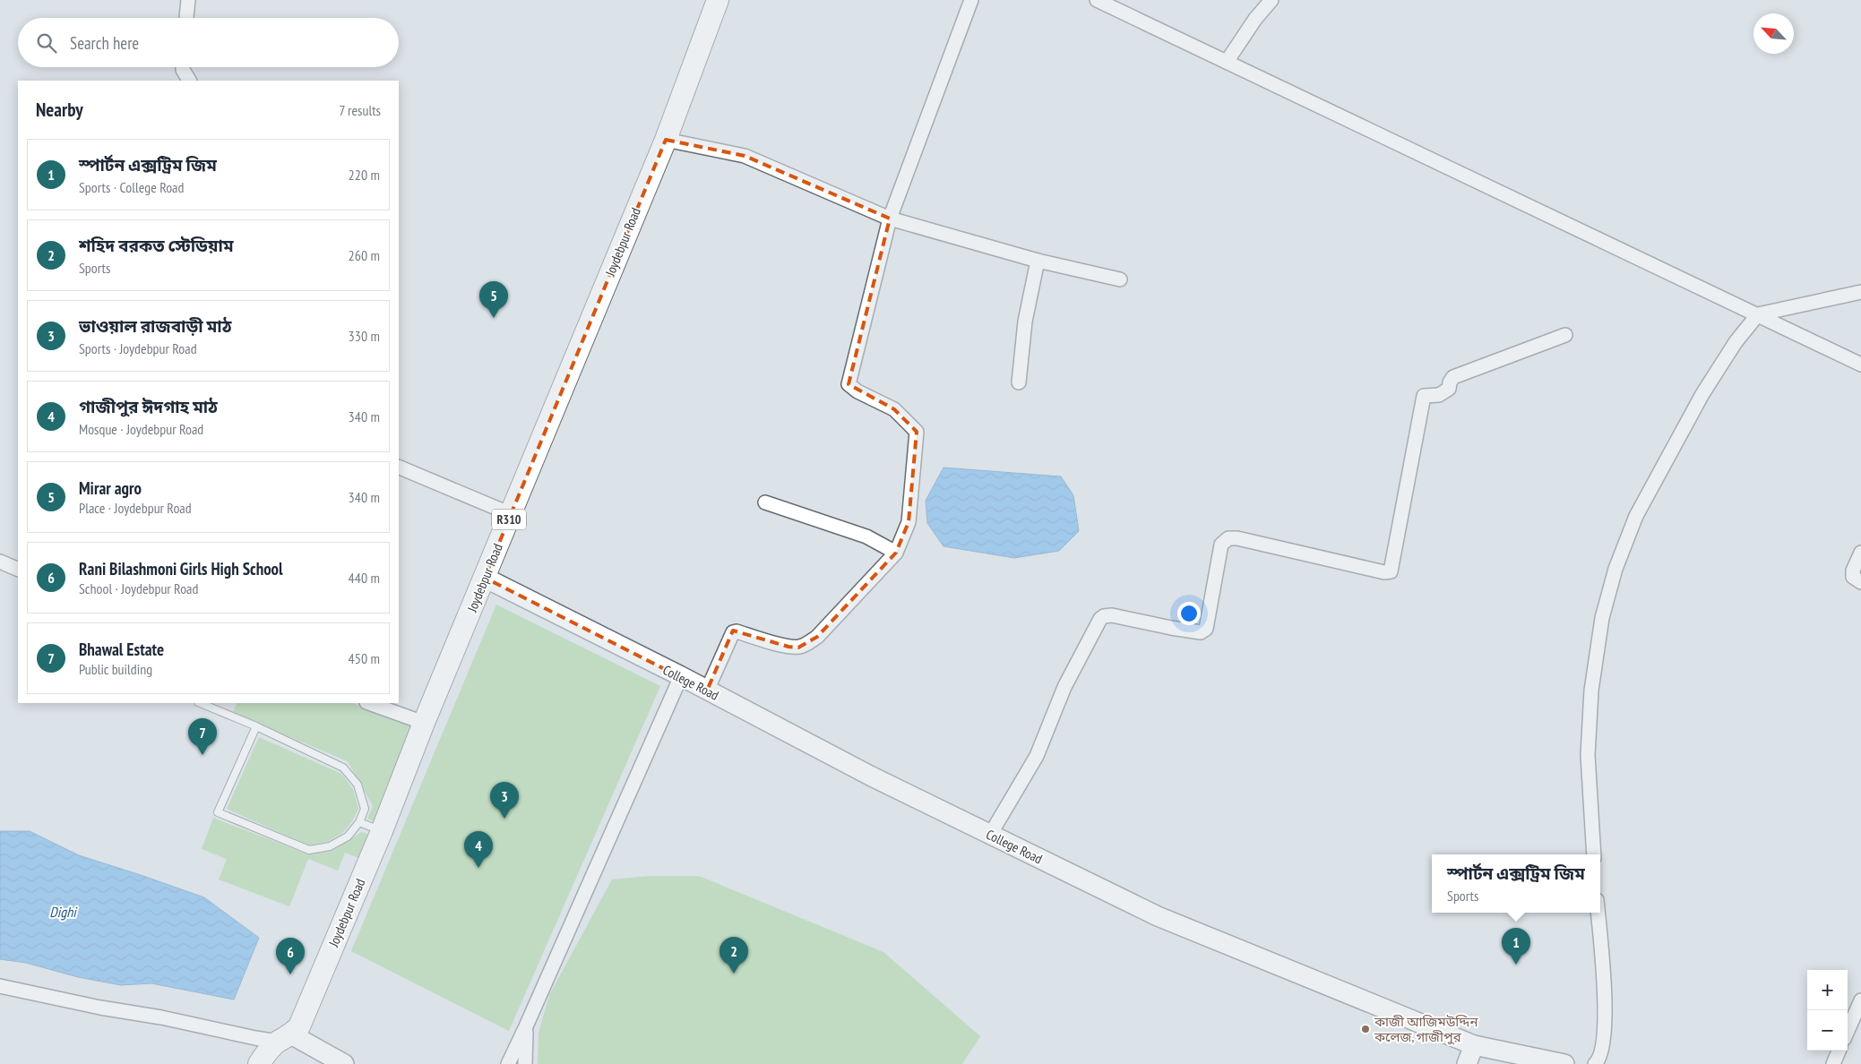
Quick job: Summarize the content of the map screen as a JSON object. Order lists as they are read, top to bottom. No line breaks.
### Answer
{"streets":{"main road":["Joydebpur Road","R310","College Road"]},"crossings":[["Joydebpur Road","College Road"]],"water":["Dighi"],"places":["কাজী আজিমউদ্দিন কলেজ, গাজীপুর"],"north":"top left","page":{"search":"Search here","heading":["Nearby","7 results"],"list":[{"mark":"1","name":"স্পার্টন এক্সট্রিম জিম","note":"Sports · College Road","value":"220 m"},{"mark":"2","name":"শহিদ বরকত স্টেডিয়াম","note":"Sports","value":"260 m"},{"mark":"3","name":"ভাওয়াল রাজবাড়ী মাঠ","note":"Sports · Joydebpur Road","value":"330 m"},{"mark":"4","name":"গাজীপুর ঈদগাহ মাঠ","note":"Mosque · Joydebpur Road","value":"340 m"},{"mark":"5","name":"Mirar agro","note":"Place · Joydebpur Road","value":"340 m"},{"mark":"6","name":"Rani Bilashmoni Girls High School","note":"School · Joydebpur Road","value":"440 m"},{"mark":"7","name":"Bhawal Estate","note":"Public building","value":"450 m"}],"pins":["5","7","3","4","1","2","6"],"popup":["স্পার্টন এক্সট্রিম জিম","Sports"],"map_buttons":["+","−"]}}
